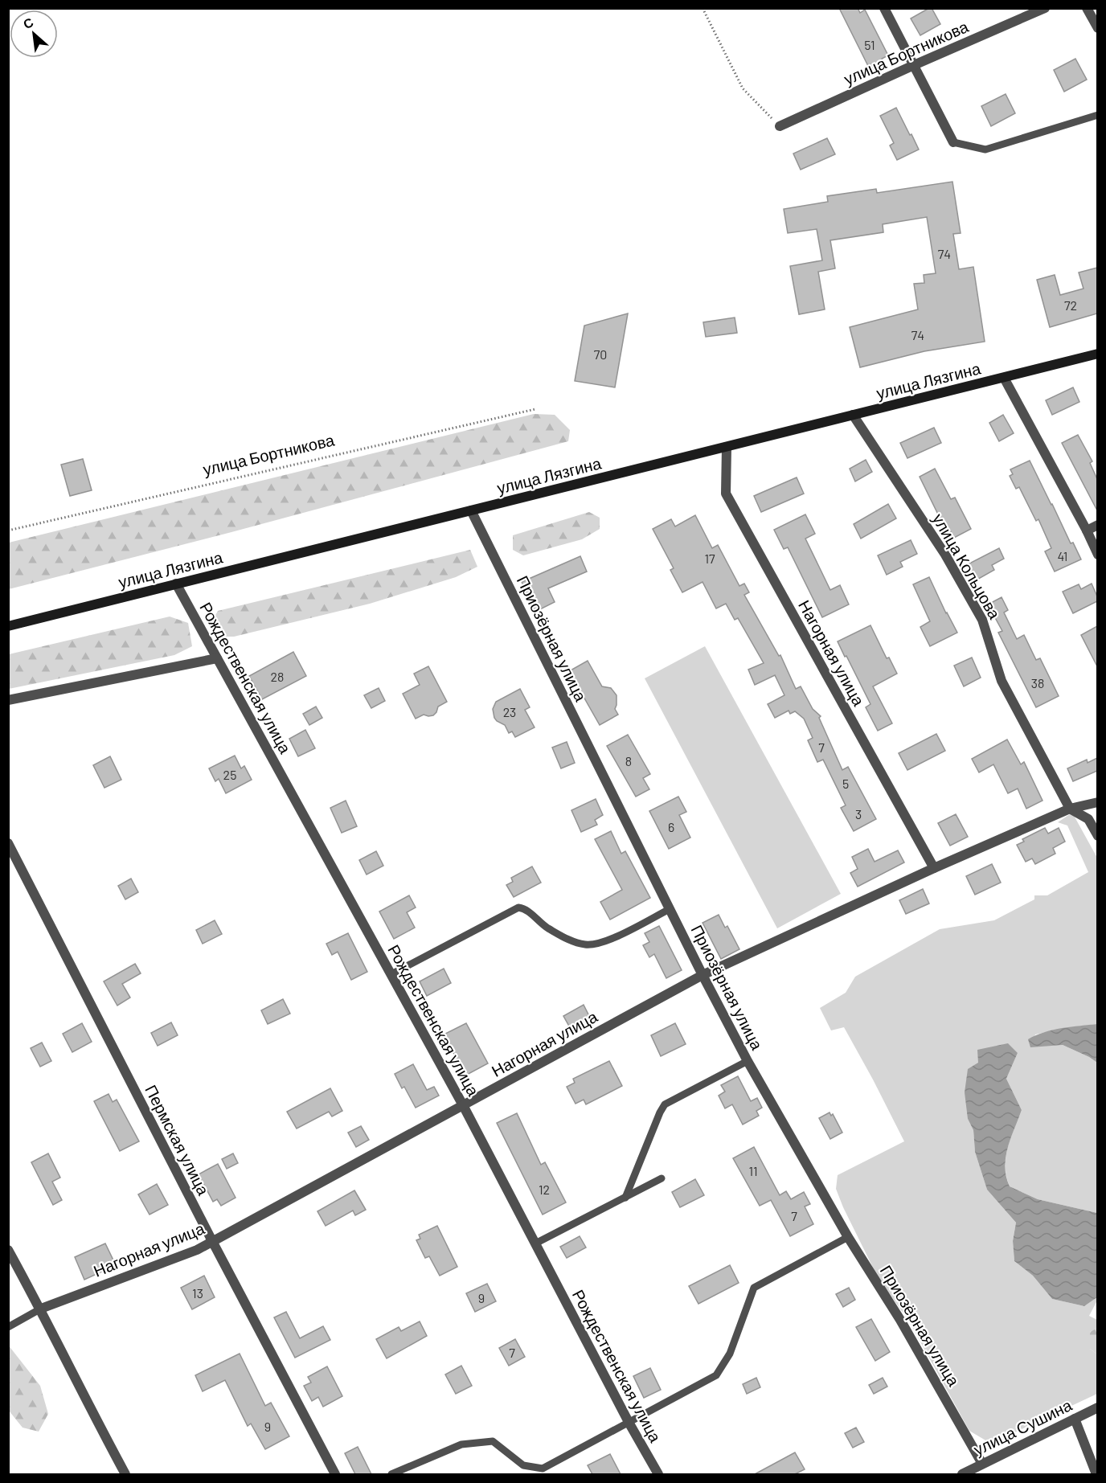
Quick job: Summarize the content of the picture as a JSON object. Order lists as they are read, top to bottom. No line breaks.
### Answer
{"streets":{"main road":["улица Лязгина"],"street":["улица Бортникова","улица Кольцова","Приозёрная улица","Нагорная улица","Рождественская улица","Пермская улица","улица Сушина"]},"crossings":[["улица Лязгина","улица Кольцова"],["улица Лязгина","Приозёрная улица"],["улица Лязгина","Нагорная улица"],["улица Лязгина","Рождественская улица"],["улица Кольцова","Нагорная улица"],["Приозёрная улица","Нагорная улица"],["Приозёрная улица","улица Сушина"],["Нагорная улица","Рождественская улица"],["Нагорная улица","Пермская улица"]],"house_numbers":["51","74","72","74","70","41","17","28","38","23","7","8","25","5","3","6","11","12","7","13","9","7","9"],"north":"top left"}
